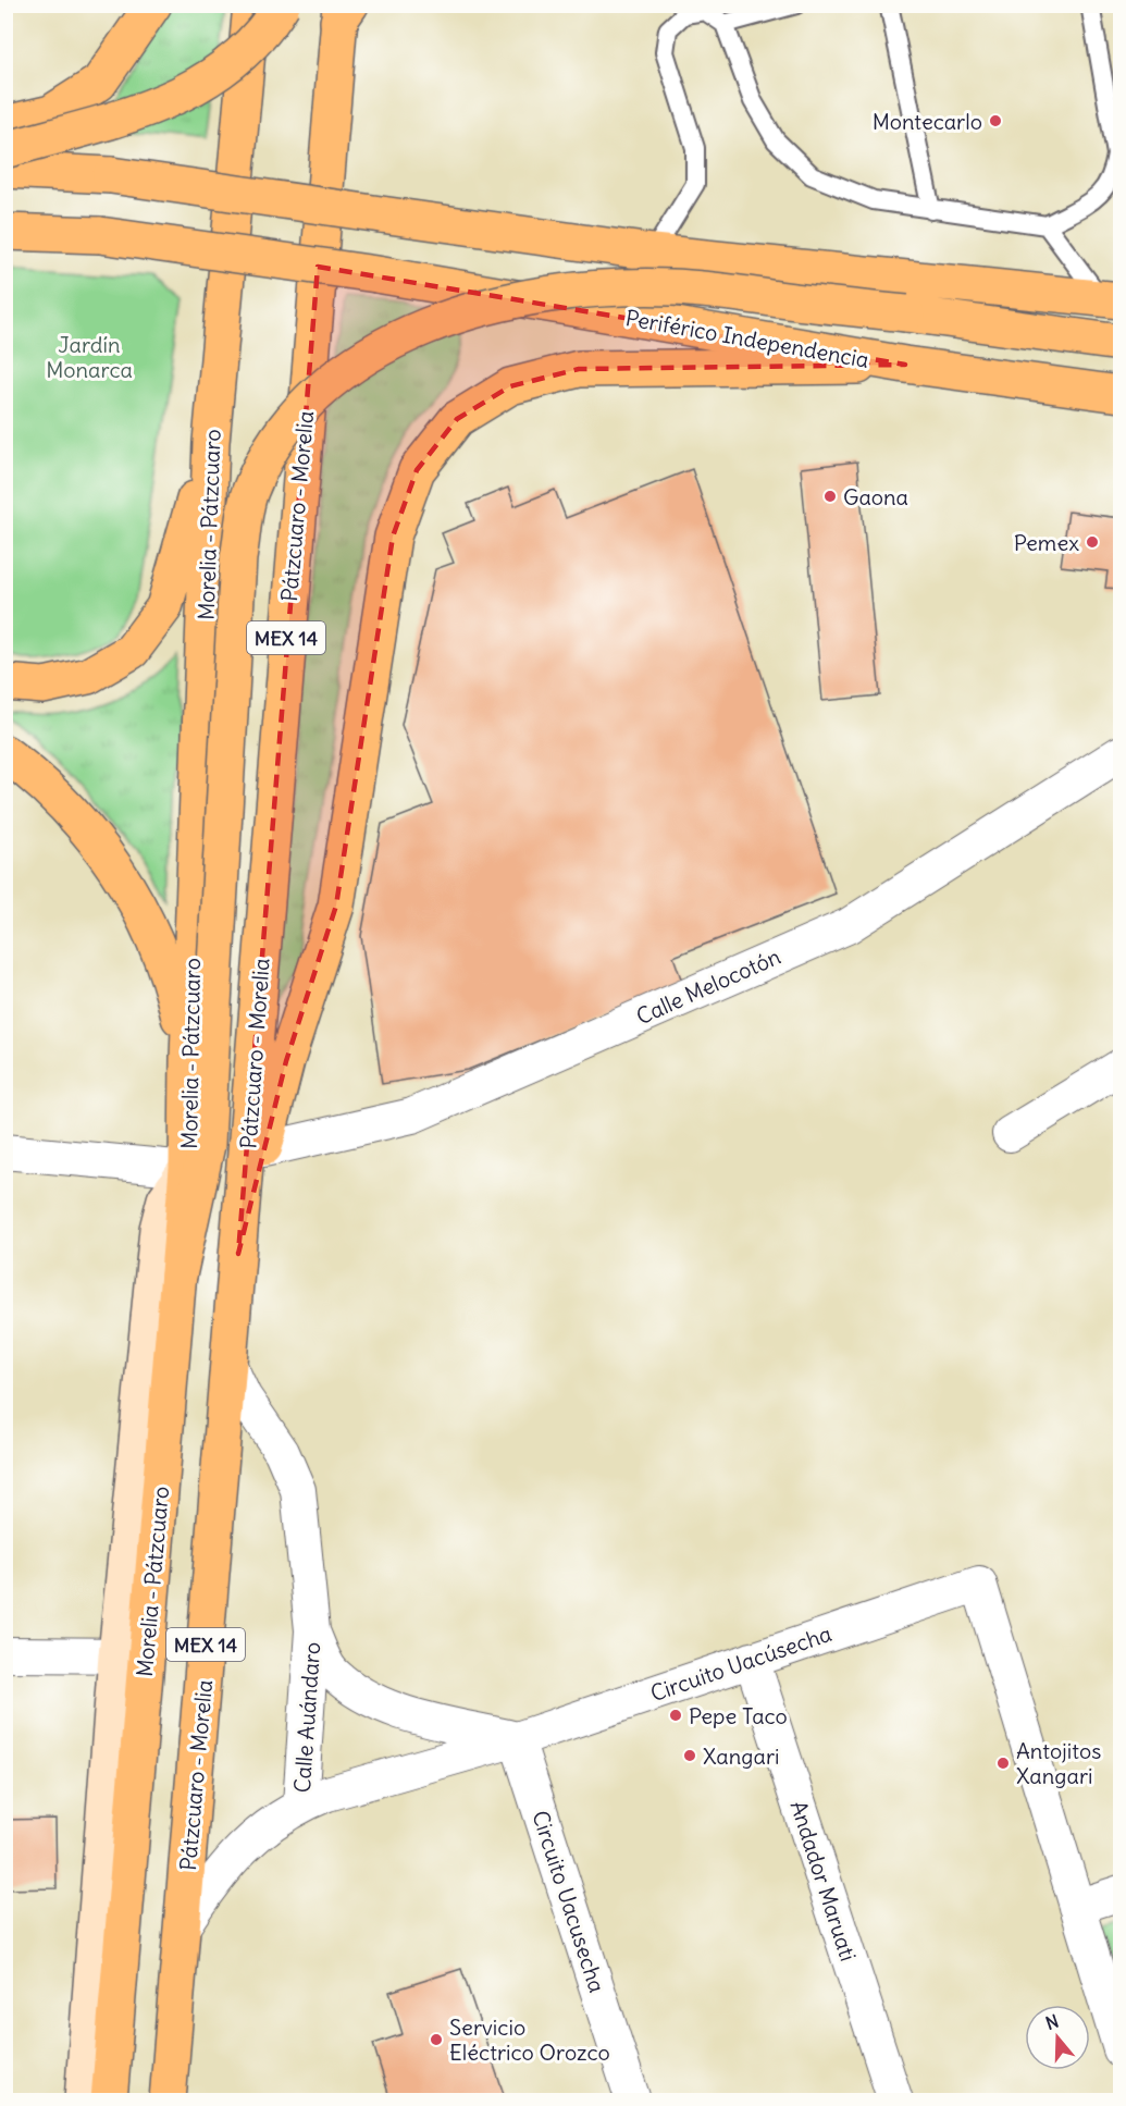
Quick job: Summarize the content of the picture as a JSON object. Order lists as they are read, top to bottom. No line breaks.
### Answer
{"streets":{"main road":["Periférico Independencia","Pátzcuaro - Morelia","Morelia - Pátzcuaro","MEX 14"],"street":["Calle Melocotón","Circuito Uacúsecha","Calle Auándaro","Andador Maruati","Circuito Uacusecha"]},"crossings":[["Pátzcuaro - Morelia","Circuito Uacúsecha"],["Pátzcuaro - Morelia","Calle Auándaro"],["Circuito Uacúsecha","Calle Auándaro"],["Circuito Uacúsecha","Andador Maruati"],["Circuito Uacúsecha","Circuito Uacusecha"],["Calle Auándaro","Circuito Uacusecha"]],"parks":["Jardín Monarca"],"places":["Montecarlo","Gaona","Pemex","Pepe Taco","Xangari","Antojitos Xangari","Servicio Eléctrico Orozco"],"north":"top"}
